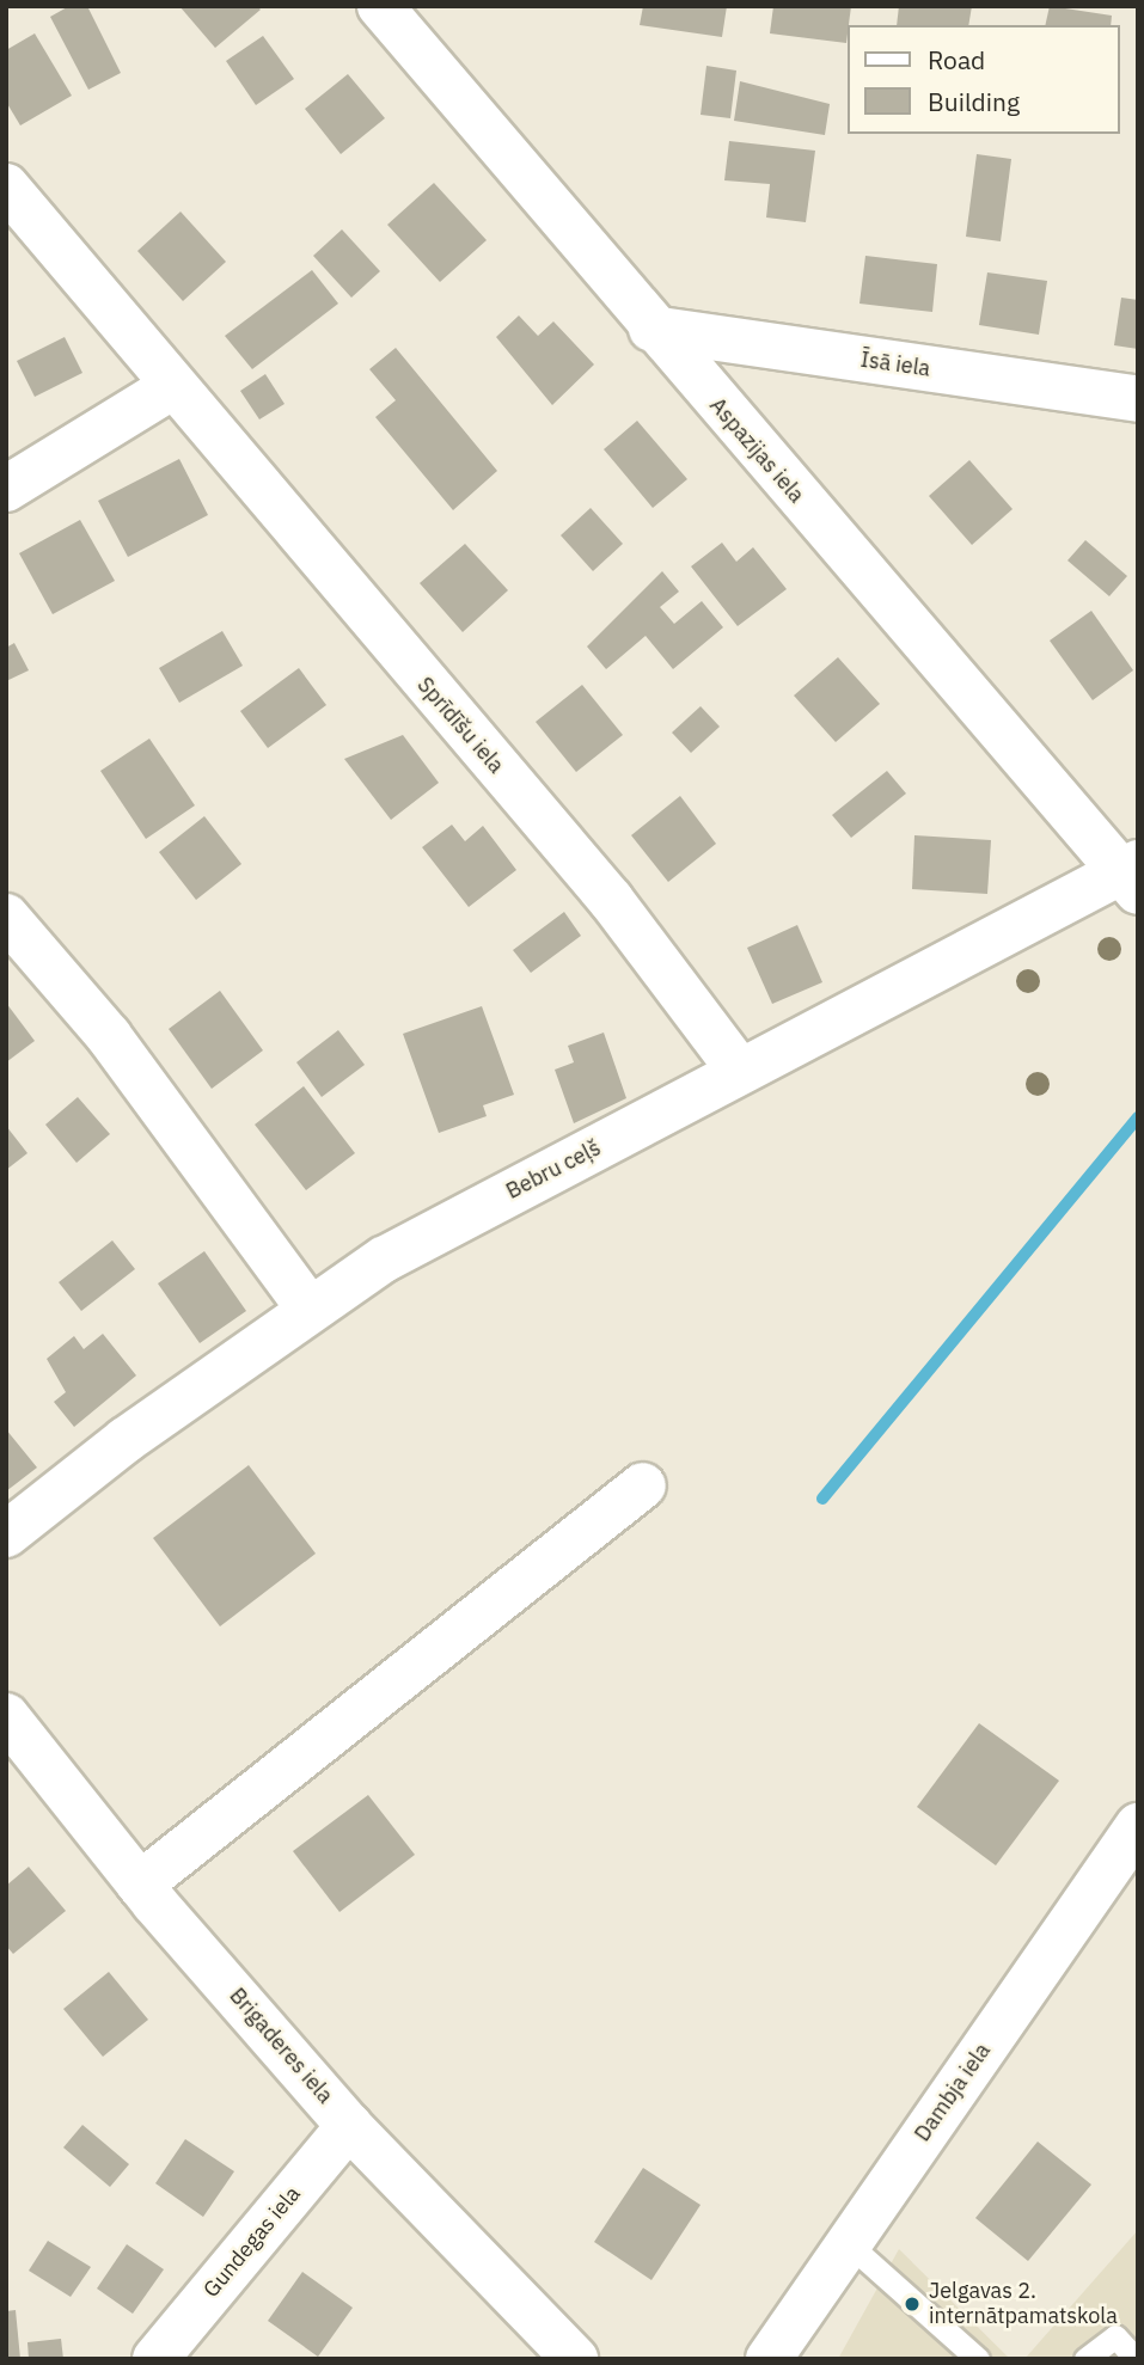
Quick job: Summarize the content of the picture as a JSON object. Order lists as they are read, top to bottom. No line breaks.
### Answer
{"streets":{"street":["Īsā iela","Aspazijas iela","Sprīdīšu iela","Bebru ceļš","Brigaderes iela","Dambja iela","Gundegas iela"]},"crossings":[["Īsā iela","Aspazijas iela"],["Aspazijas iela","Bebru ceļš"],["Sprīdīšu iela","Bebru ceļš"],["Brigaderes iela","Gundegas iela"]],"places":["Jelgavas 2. internātpamatskola"],"legend":["Road","Building"]}
